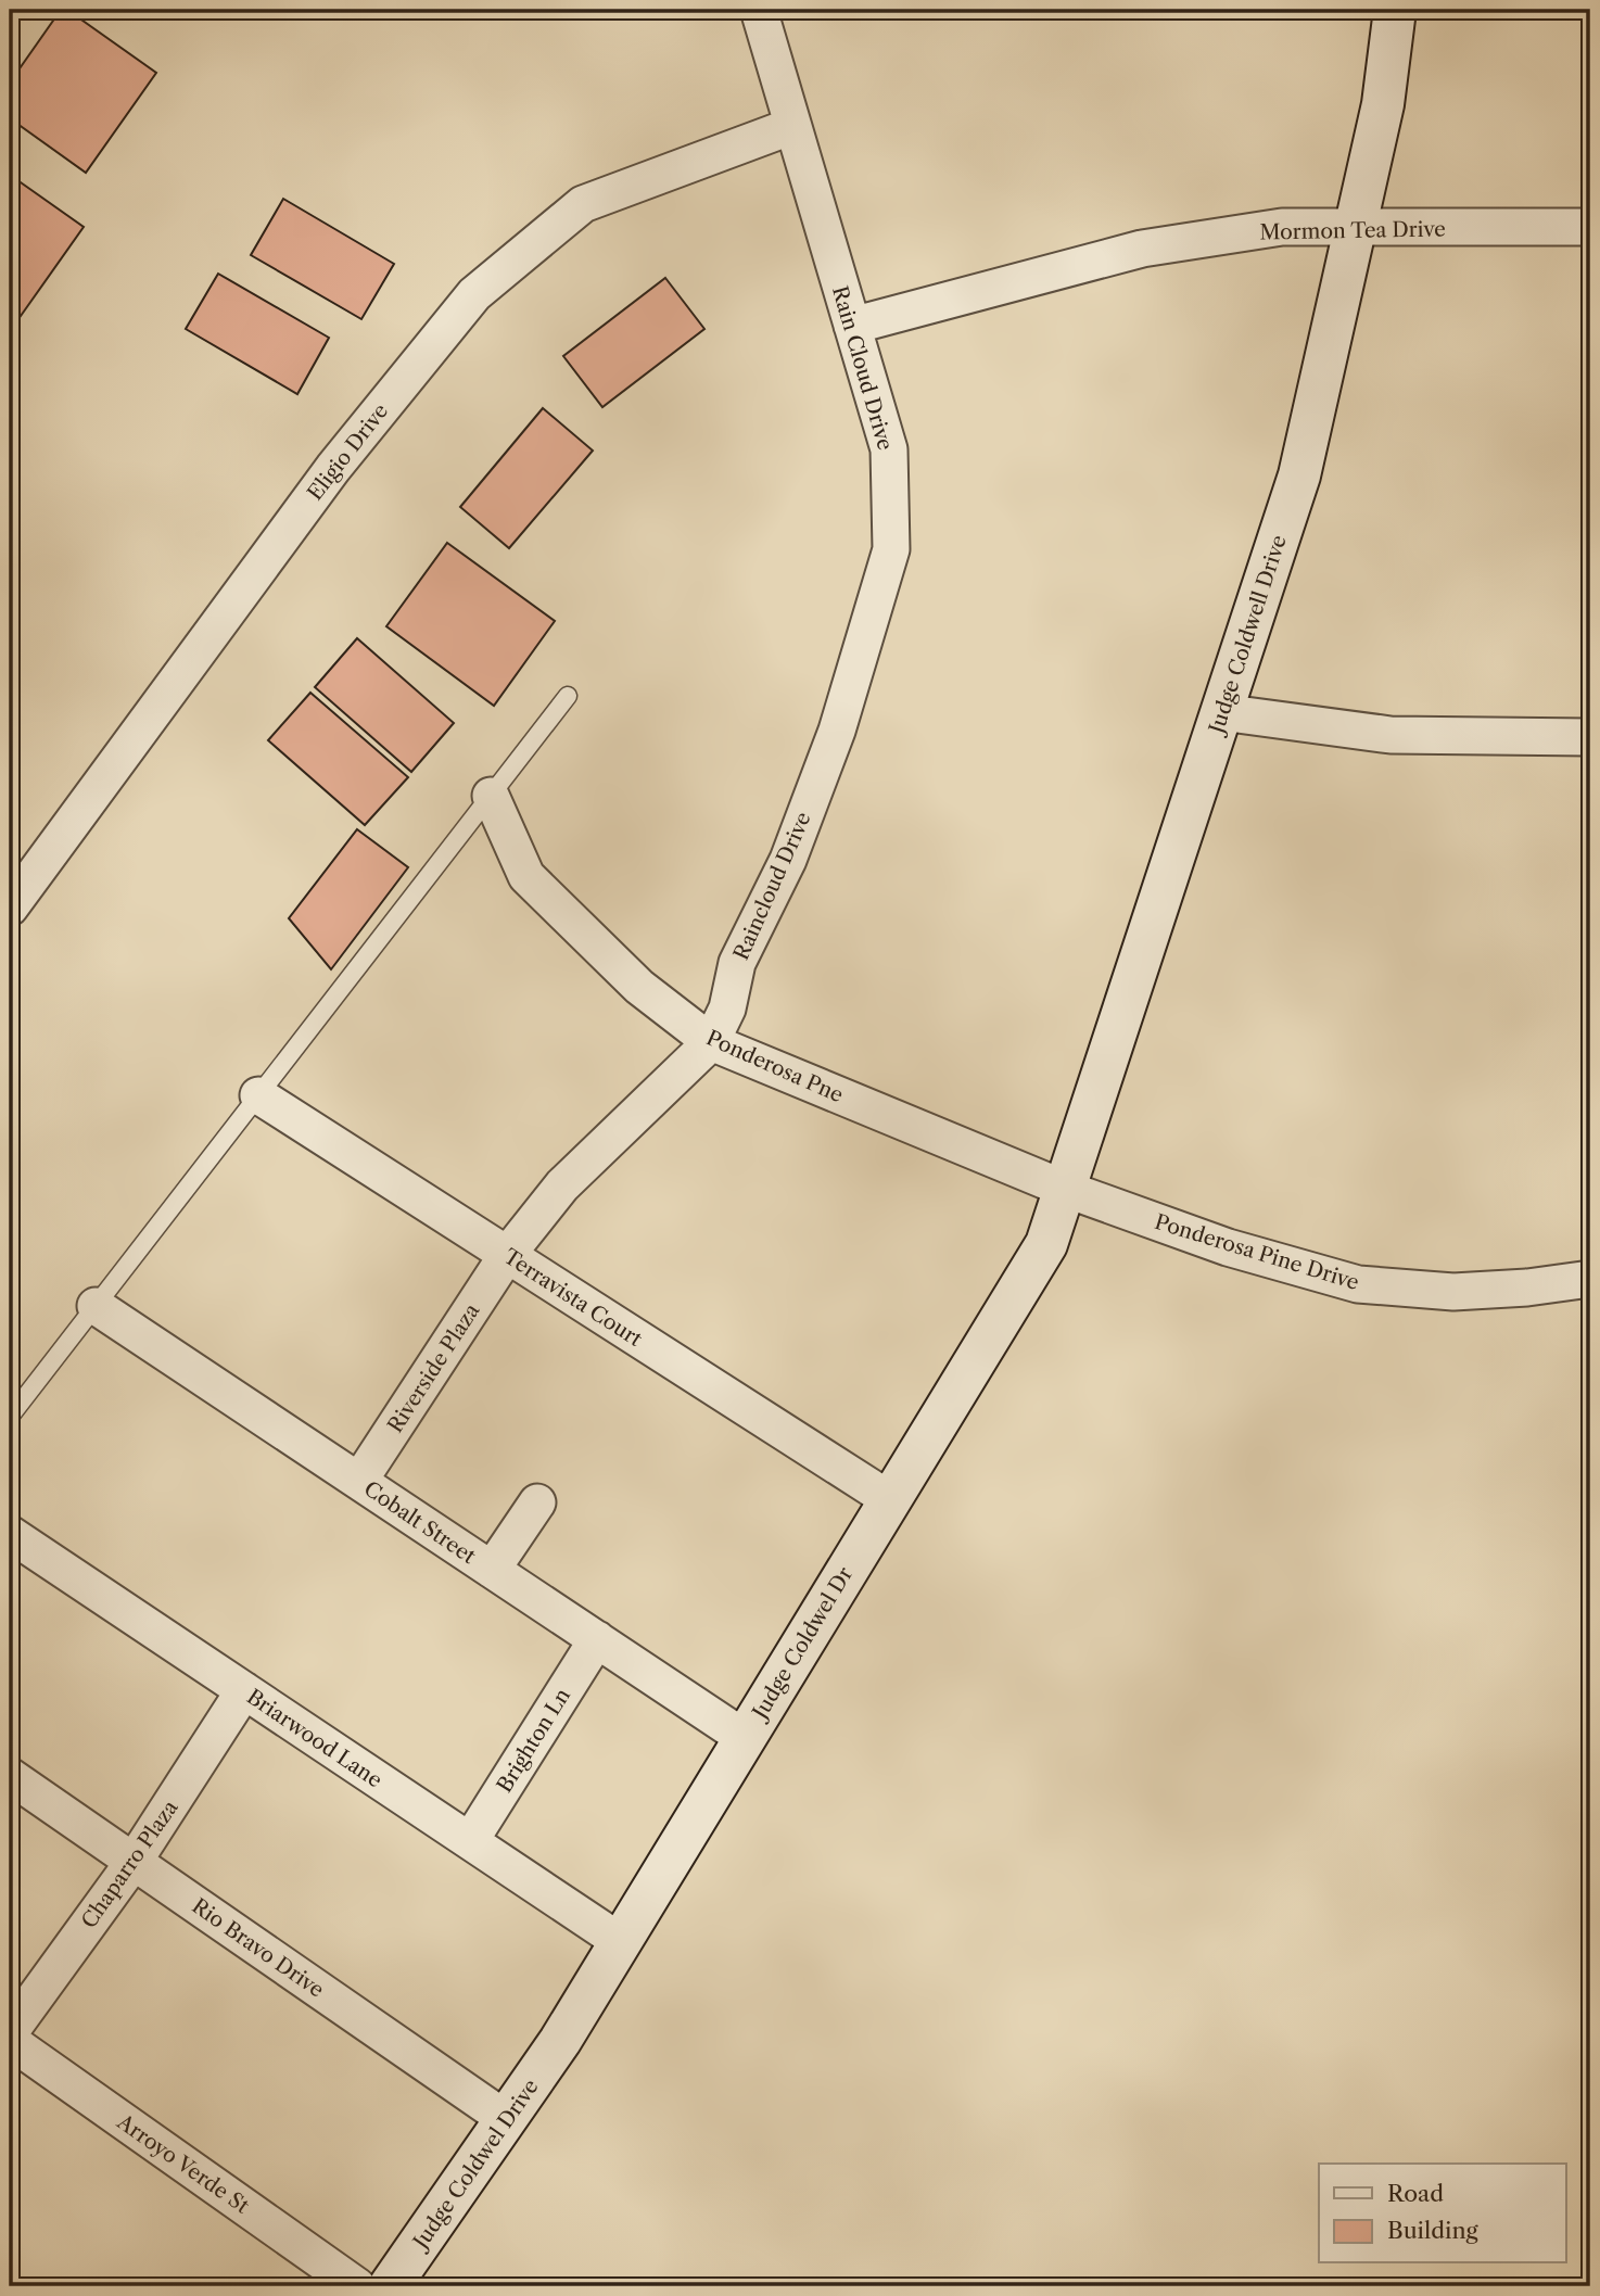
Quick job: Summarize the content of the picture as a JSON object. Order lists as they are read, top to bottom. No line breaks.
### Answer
{"streets":{"street":["Mormon Tea Drive","Rain Cloud Drive","Eligio Drive","Judge Coldwell Drive","Raincloud Drive","Ponderosa Pne","Ponderosa Pine Drive","Terravista Court","Riverside Plaza","Cobalt Street","Judge Coldwel Dr","Briarwood Lane","Brighton Ln","Chaparro Plaza","Rio Bravo Drive","Arroyo Verde St","Judge Coldwel Drive"]},"crossings":[["Mormon Tea Drive","Rain Cloud Drive"],["Mormon Tea Drive","Judge Coldwell Drive"],["Rain Cloud Drive","Eligio Drive"],["Rain Cloud Drive","Raincloud Drive"],["Judge Coldwell Drive","Ponderosa Pne"],["Judge Coldwell Drive","Ponderosa Pine Drive"],["Judge Coldwell Drive","Judge Coldwel Dr"],["Raincloud Drive","Ponderosa Pne"],["Raincloud Drive","Riverside Plaza"],["Ponderosa Pne","Ponderosa Pine Drive"],["Ponderosa Pne","Riverside Plaza"],["Terravista Court","Riverside Plaza"],["Terravista Court","Judge Coldwel Dr"],["Riverside Plaza","Cobalt Street"],["Cobalt Street","Judge Coldwel Dr"],["Cobalt Street","Brighton Ln"],["Judge Coldwel Dr","Briarwood Lane"],["Judge Coldwel Dr","Judge Coldwel Drive"],["Briarwood Lane","Brighton Ln"],["Briarwood Lane","Chaparro Plaza"],["Chaparro Plaza","Rio Bravo Drive"],["Rio Bravo Drive","Judge Coldwel Drive"]],"legend":["Road","Building"]}
